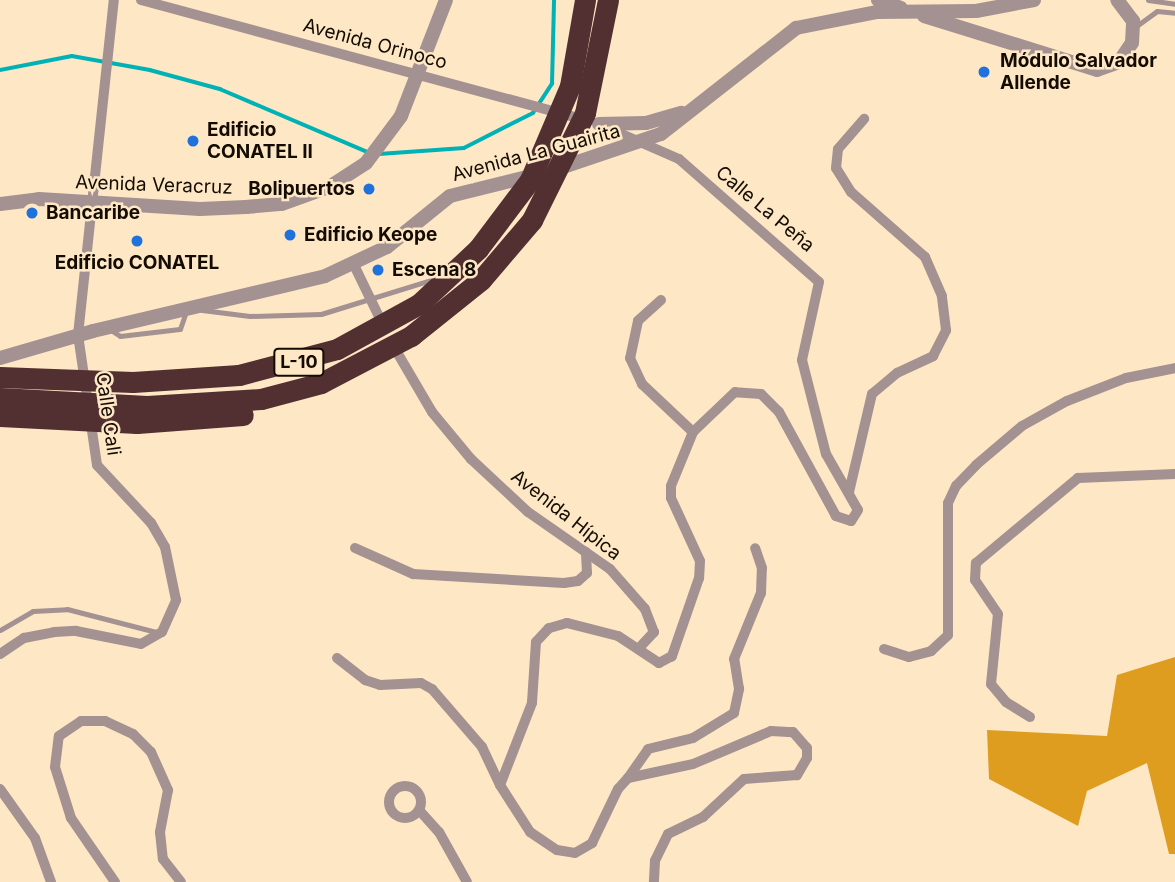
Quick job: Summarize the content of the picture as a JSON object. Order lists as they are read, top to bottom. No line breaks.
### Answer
{"streets":{"highway":["L-10"],"street":["Avenida Orinoco","Avenida La Guairita","Avenida Veracruz","Calle La Peña","Calle Cali","Avenida Hípica"]},"crossings":[["Avenida Orinoco","Avenida Veracruz"],["Avenida Orinoco","Calle La Peña"],["Avenida La Guairita","Calle La Peña"],["Avenida La Guairita","Calle Cali"],["Avenida La Guairita","Avenida Hípica"],["Avenida Veracruz","Calle Cali"]],"places":["Módulo Salvador Allende","Edificio CONATEL II","Bolipuertos","Bancaribe","Edificio Keope","Edificio CONATEL","Escena 8"]}
